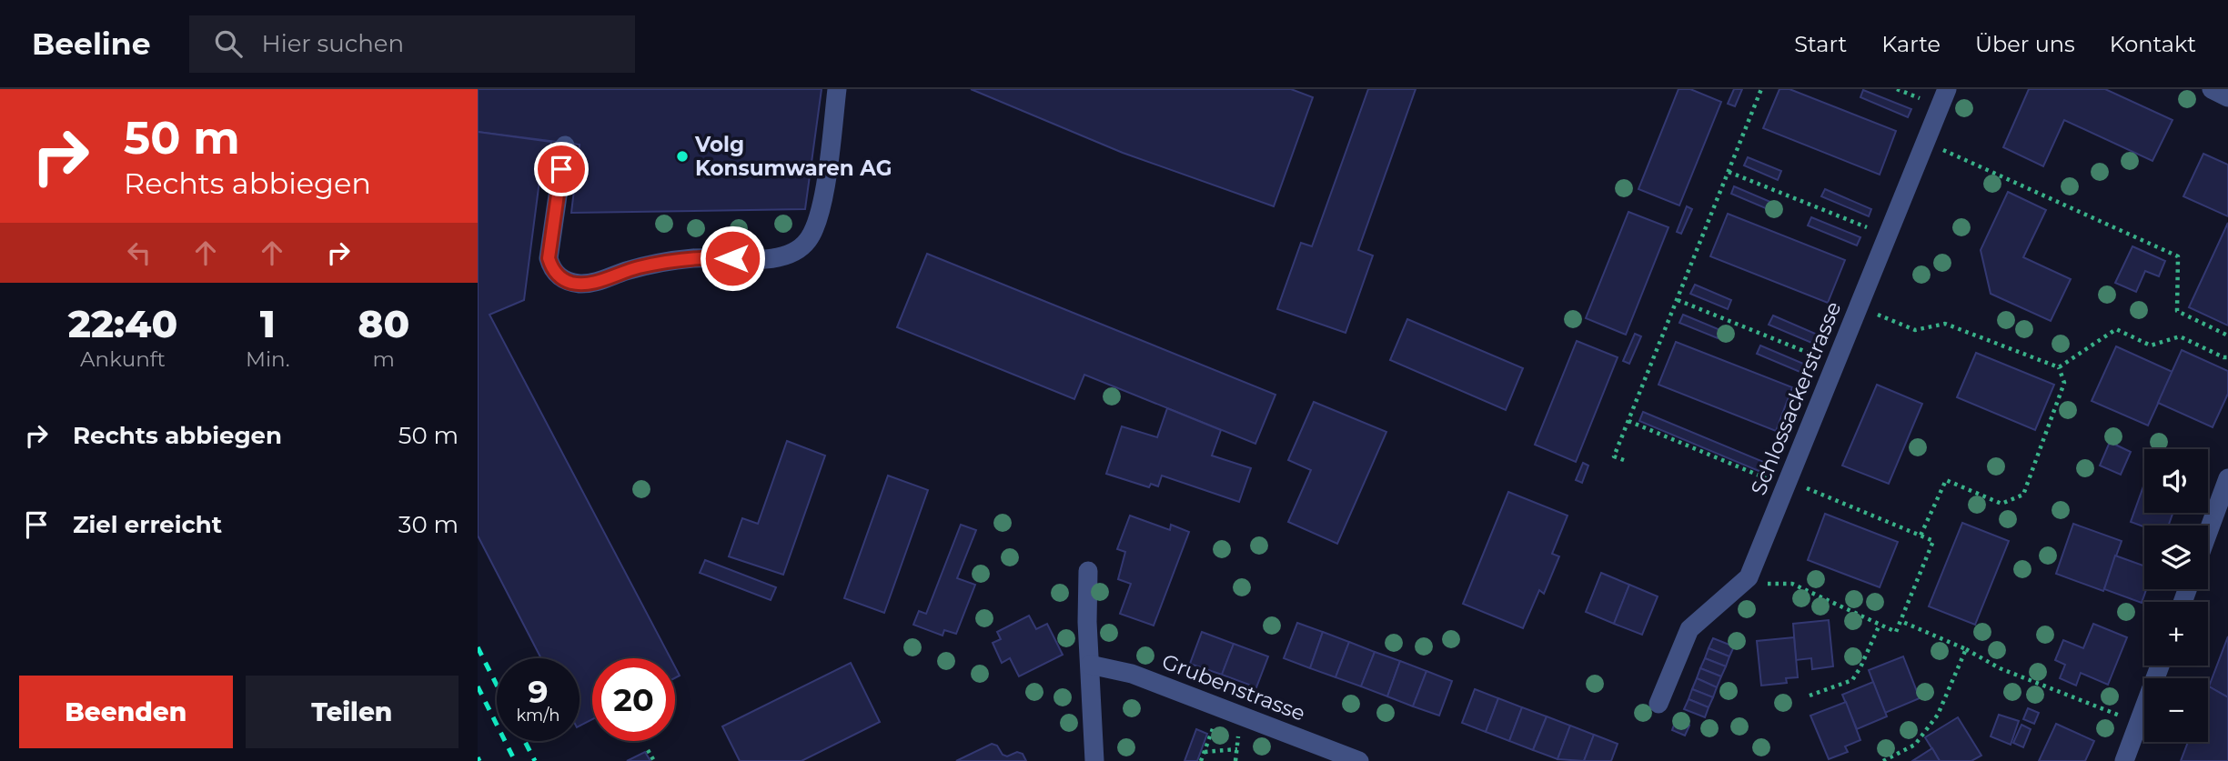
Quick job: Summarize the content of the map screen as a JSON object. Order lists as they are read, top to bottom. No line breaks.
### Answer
{"streets":{"street":["Schlossackerstrasse","Grubenstrasse"]},"places":["Volg Konsumwaren AG"],"page":{"header":"Beeline","search":"Hier suchen","nav":["Start","Karte","Über uns","Kontakt"],"turn":["50 m","Rechts abbiegen"],"eta":["22:40","Ankunft","1","Min.","80","m"],"list":[{"name":"Rechts abbiegen","value":"50 m"},{"name":"Ziel erreicht","value":"30 m"}],"map_buttons":["+","−"],"speed":"9 km/h","limit":"20","buttons":["Beenden","Teilen"]}}
